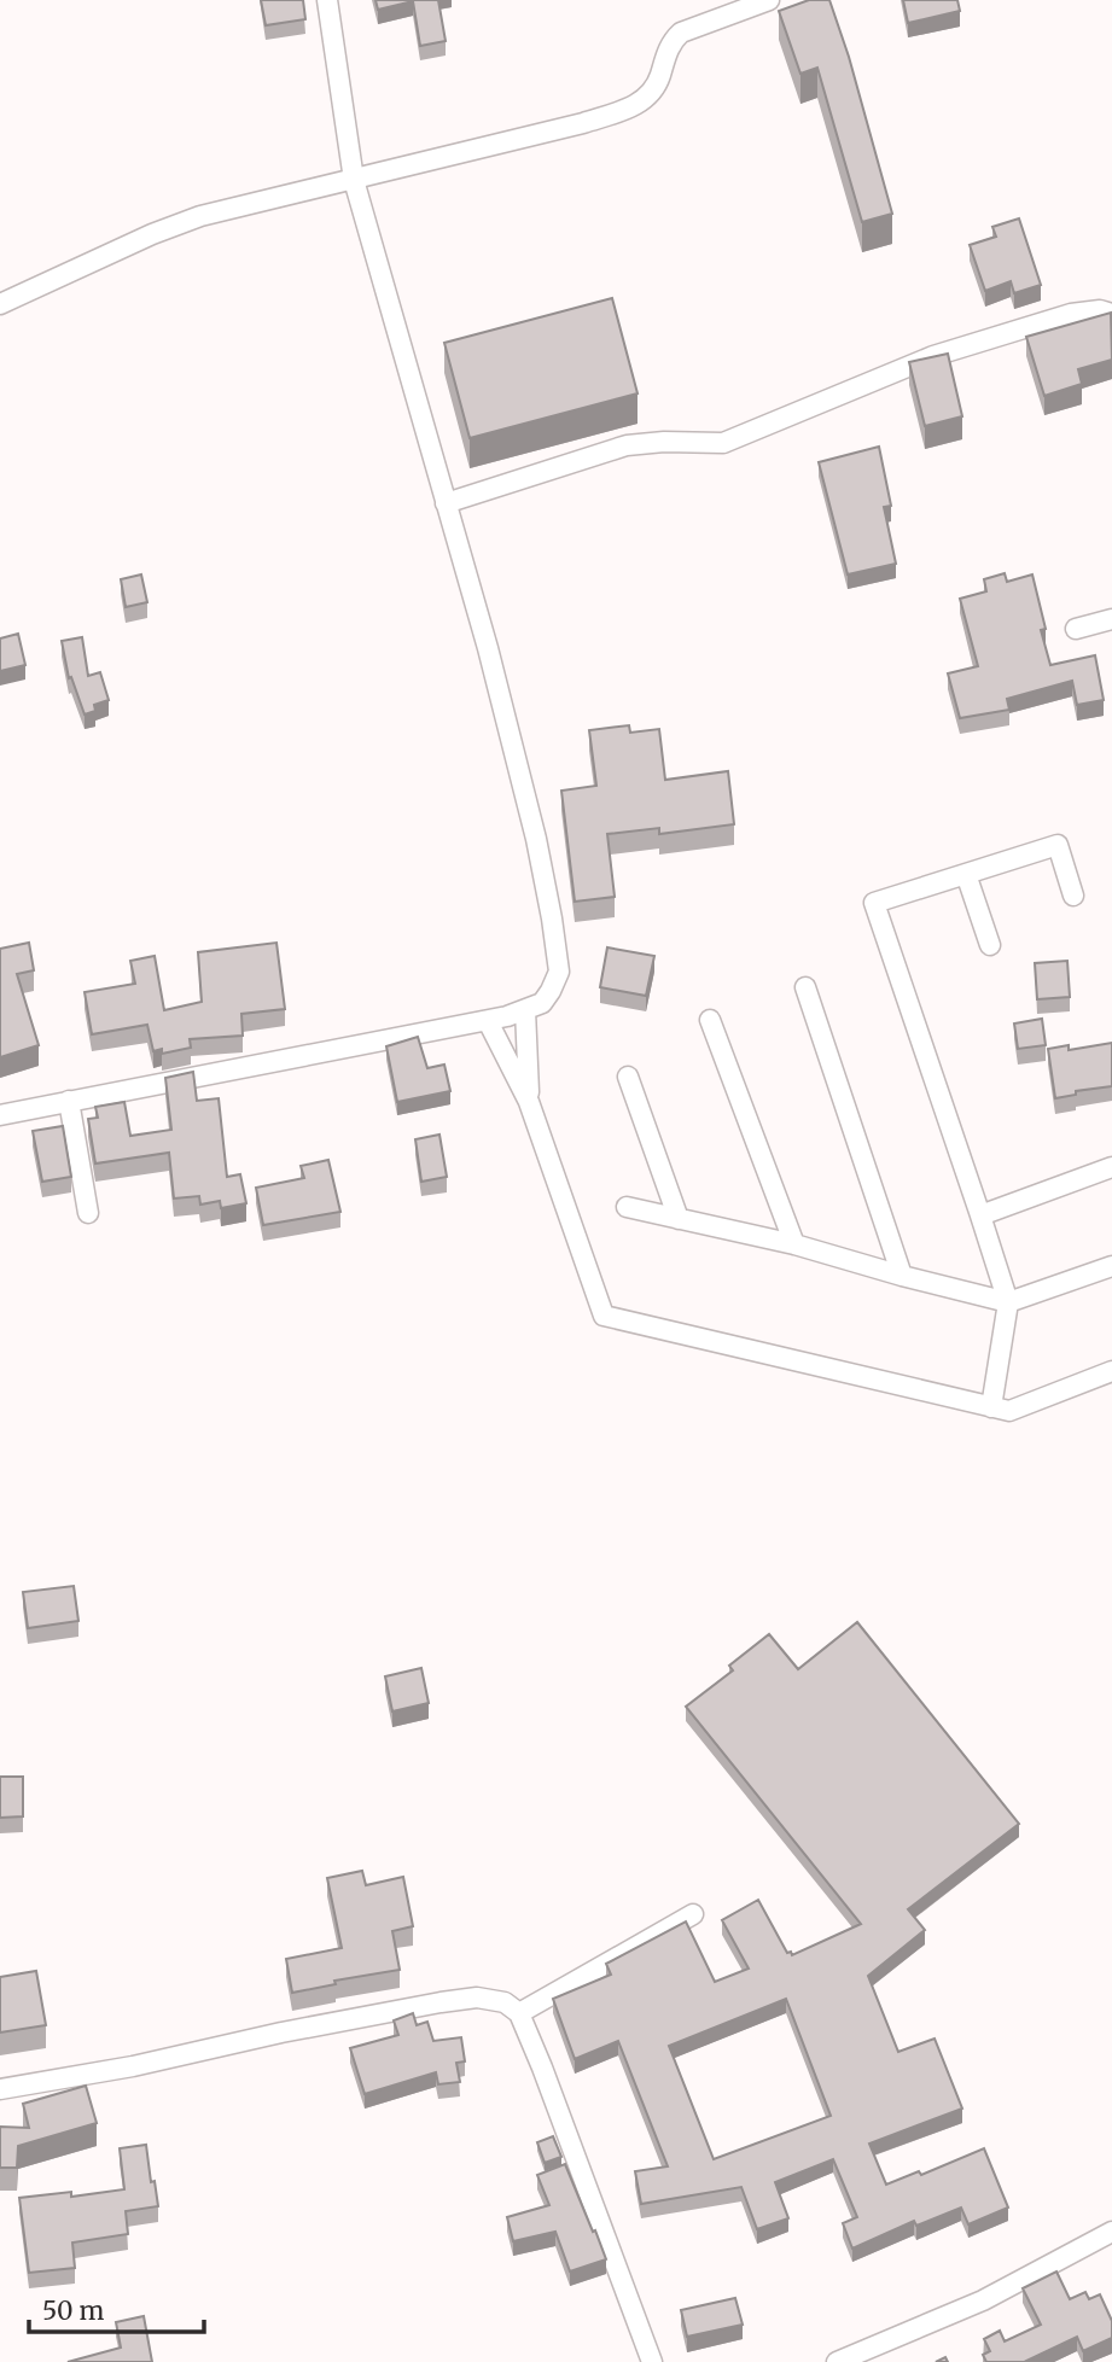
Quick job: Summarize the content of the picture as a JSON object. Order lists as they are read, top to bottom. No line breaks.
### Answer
{"scale_bar":"50 m"}
